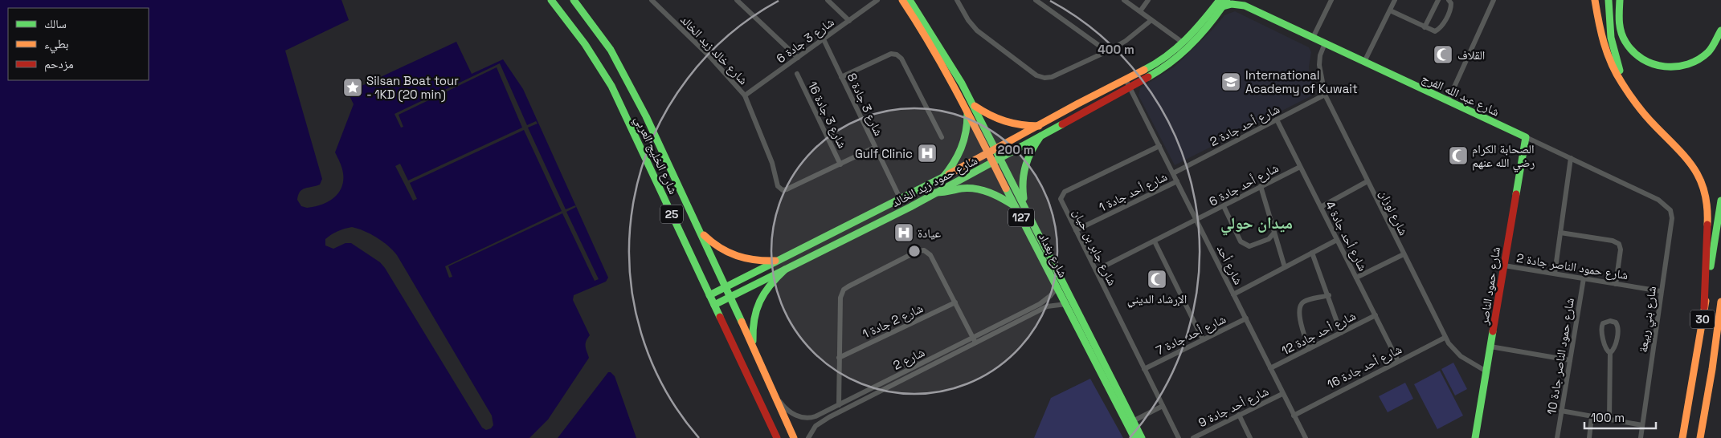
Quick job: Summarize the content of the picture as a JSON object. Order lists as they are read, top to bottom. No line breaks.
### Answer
{"streets":{"main road":["شارع عبد الله الفرج","شارع الخليج العربي","شارع حمود زيد الخالد","25","127","شارع بغداد","شارع حمود الناصر","30"],"street":["شارع 3 جادة 6","شارع خالد زيد الخالد","شارع 3 جادة 8","شارع 3 جادة 16","شارع أحد جادة 2","شارع أحد جادة 6","شارع أحد جادة 1","شارع لوزان","شارع أحد جادة 4","شارع جابر بن حيان","شارع أحد","شارع حمود الناصر جادة 2","شارع بني ربيعة","شارع 2 جادة 1","شارع أحد جادة 12","شارع أحد جادة 7","شارع حمود الناصر جادة 10","شارع 2","شارع أحد جادة 16","شارع أحد جادة 9"]},"crossings":[["شارع 3 جادة 6","شارع خالد زيد الخالد"],["شارع 3 جادة 6","شارع 3 جادة 8"],["شارع خالد زيد الخالد","شارع 3 جادة 16"],["شارع عبد الله الفرج","شارع حمود زيد الخالد"],["شارع عبد الله الفرج","شارع لوزان"],["شارع عبد الله الفرج","شارع حمود الناصر"],["شارع عبد الله الفرج","شارع بني ربيعة"],["شارع 3 جادة 8","شارع حمود زيد الخالد"],["شارع أحد جادة 2","شارع لوزان"],["شارع أحد جادة 2","شارع أحد جادة 4"],["شارع أحد جادة 2","شارع أحد"],["شارع الخليج العربي","شارع حمود زيد الخالد"],["شارع الخليج العربي","شارع 2"],["شارع حمود زيد الخالد","شارع بغداد"],["شارع حمود زيد الخالد","شارع أحد"],["شارع أحد جادة 6","شارع أحد جادة 4"],["شارع أحد جادة 6","شارع جابر بن حيان"],["شارع أحد جادة 6","شارع أحد"],["شارع أحد جادة 1","شارع جابر بن حيان"],["شارع أحد جادة 1","شارع أحد"],["شارع لوزان","شارع حمود الناصر"],["شارع لوزان","شارع أحد جادة 16"],["شارع أحد جادة 4","شارع أحد جادة 12"],["شارع أحد جادة 4","شارع أحد جادة 16"],["شارع جابر بن حيان","شارع أحد"],["شارع جابر بن حيان","شارع أحد جادة 7"],["شارع بغداد","شارع 2"],["شارع أحد","شارع أحد جادة 12"],["شارع أحد","شارع أحد جادة 7"],["شارع أحد","شارع أحد جادة 16"],["شارع أحد","شارع أحد جادة 9"],["شارع حمود الناصر جادة 2","شارع حمود الناصر"],["شارع حمود الناصر جادة 2","شارع بني ربيعة"],["شارع حمود الناصر جادة 2","شارع حمود الناصر جادة 10"]],"districts":["ميدان حولي"],"places":{"mosque":["القلاف","الصحابة الكرام رضي الله عنهم","الإرشاد الديني"],"school or university":["International Academy of Kuwait"],"place":["Silsan Boat tour - 1KD (20 min)"],"hospital":["Gulf Clinic","عيادة"]},"legend":["سالك","بطيء","مزدحم"],"scale_bar":"100 m","rings":["400 m","200 m"]}
